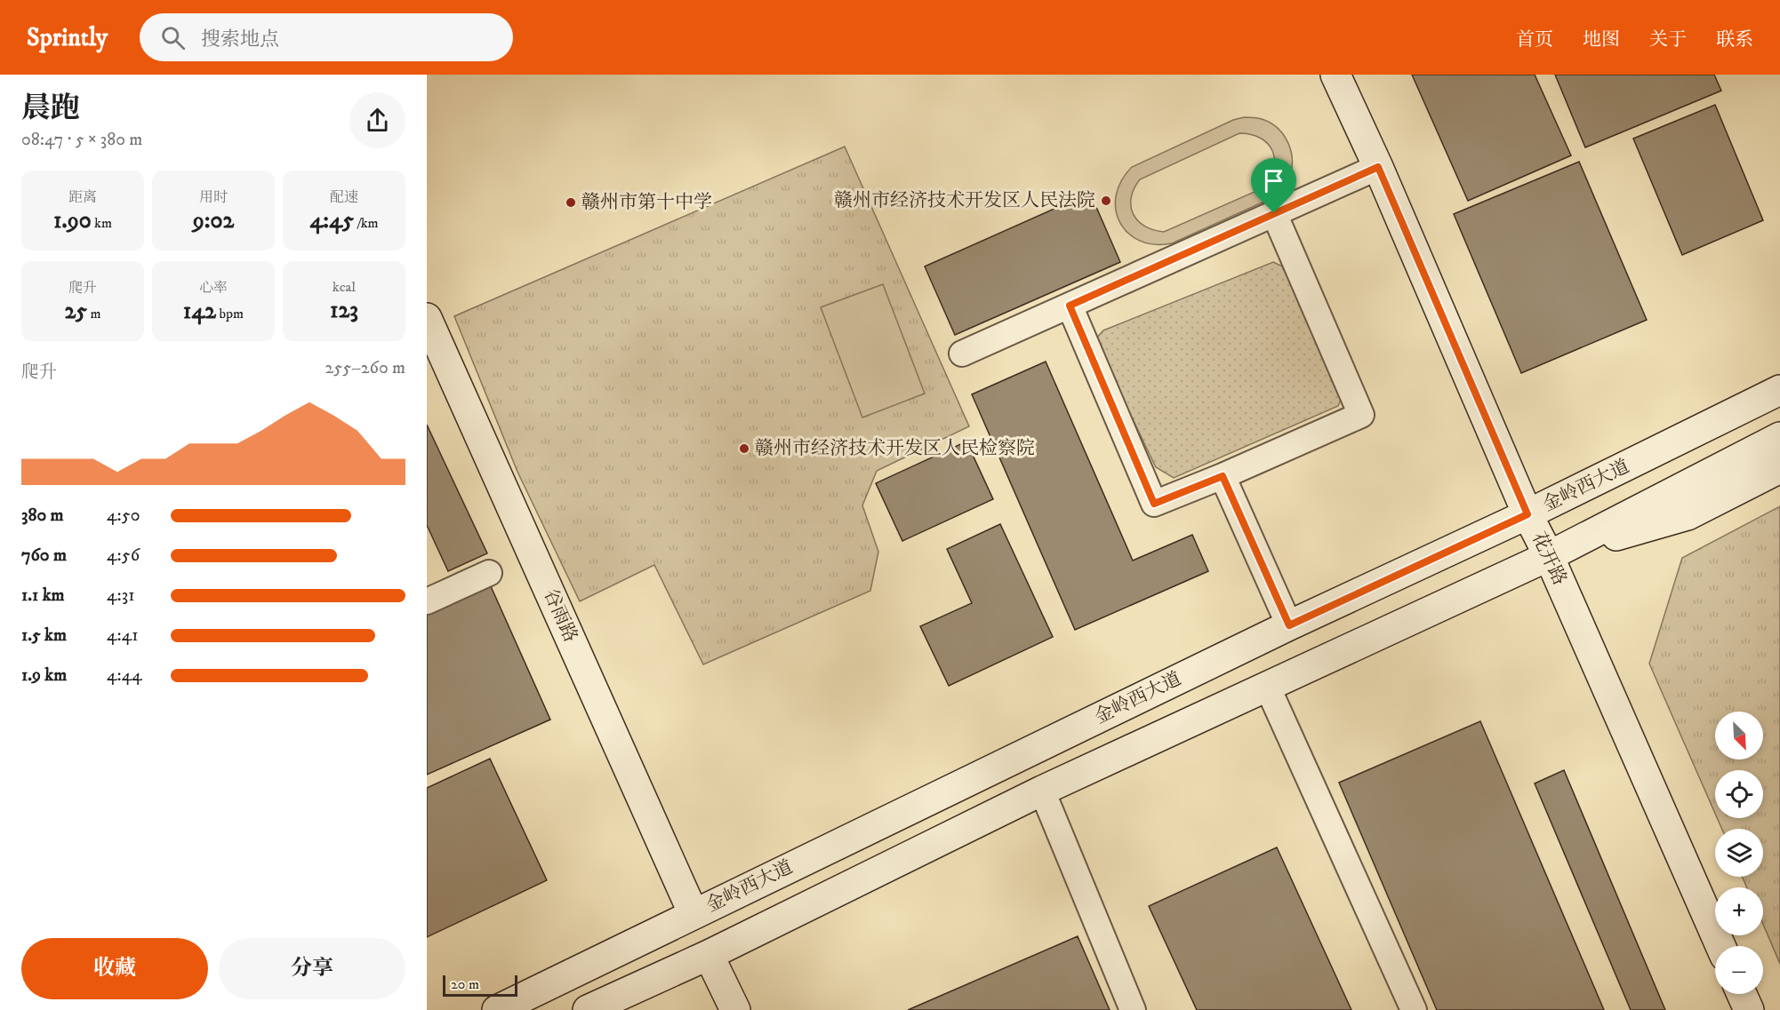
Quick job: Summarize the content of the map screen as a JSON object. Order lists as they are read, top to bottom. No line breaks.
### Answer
{"streets":{"main road":["金岭西大道","花开路","谷雨路"]},"crossings":[["金岭西大道","花开路"],["金岭西大道","谷雨路"]],"places":["赣州市经济技术开发区人民法院","赣州市第十中学","赣州市经济技术开发区人民检察院"],"scale_bar":"20 m","north":"bottom right","page":{"header":"Sprintly","search":"搜索地点","nav":["首页","地图","关于","联系"],"heading":["晨跑","08:47 · 5 × 380 m"],"stats":[["距离","1.90 km"],["用时","9:02"],["配速","4:45 /km"],["爬升","25 m"],["心率","142 bpm"],["kcal","123"]],"chart":["爬升","255–260 m"],"list":[{"name":"380 m","note":"4:50"},{"name":"760 m","note":"4:56"},{"name":"1.1 km","note":"4:31"},{"name":"1.5 km","note":"4:41"},{"name":"1.9 km","note":"4:44"}],"map_buttons":["+","−"],"buttons":["收藏","分享"],"scale":"20 m"}}
